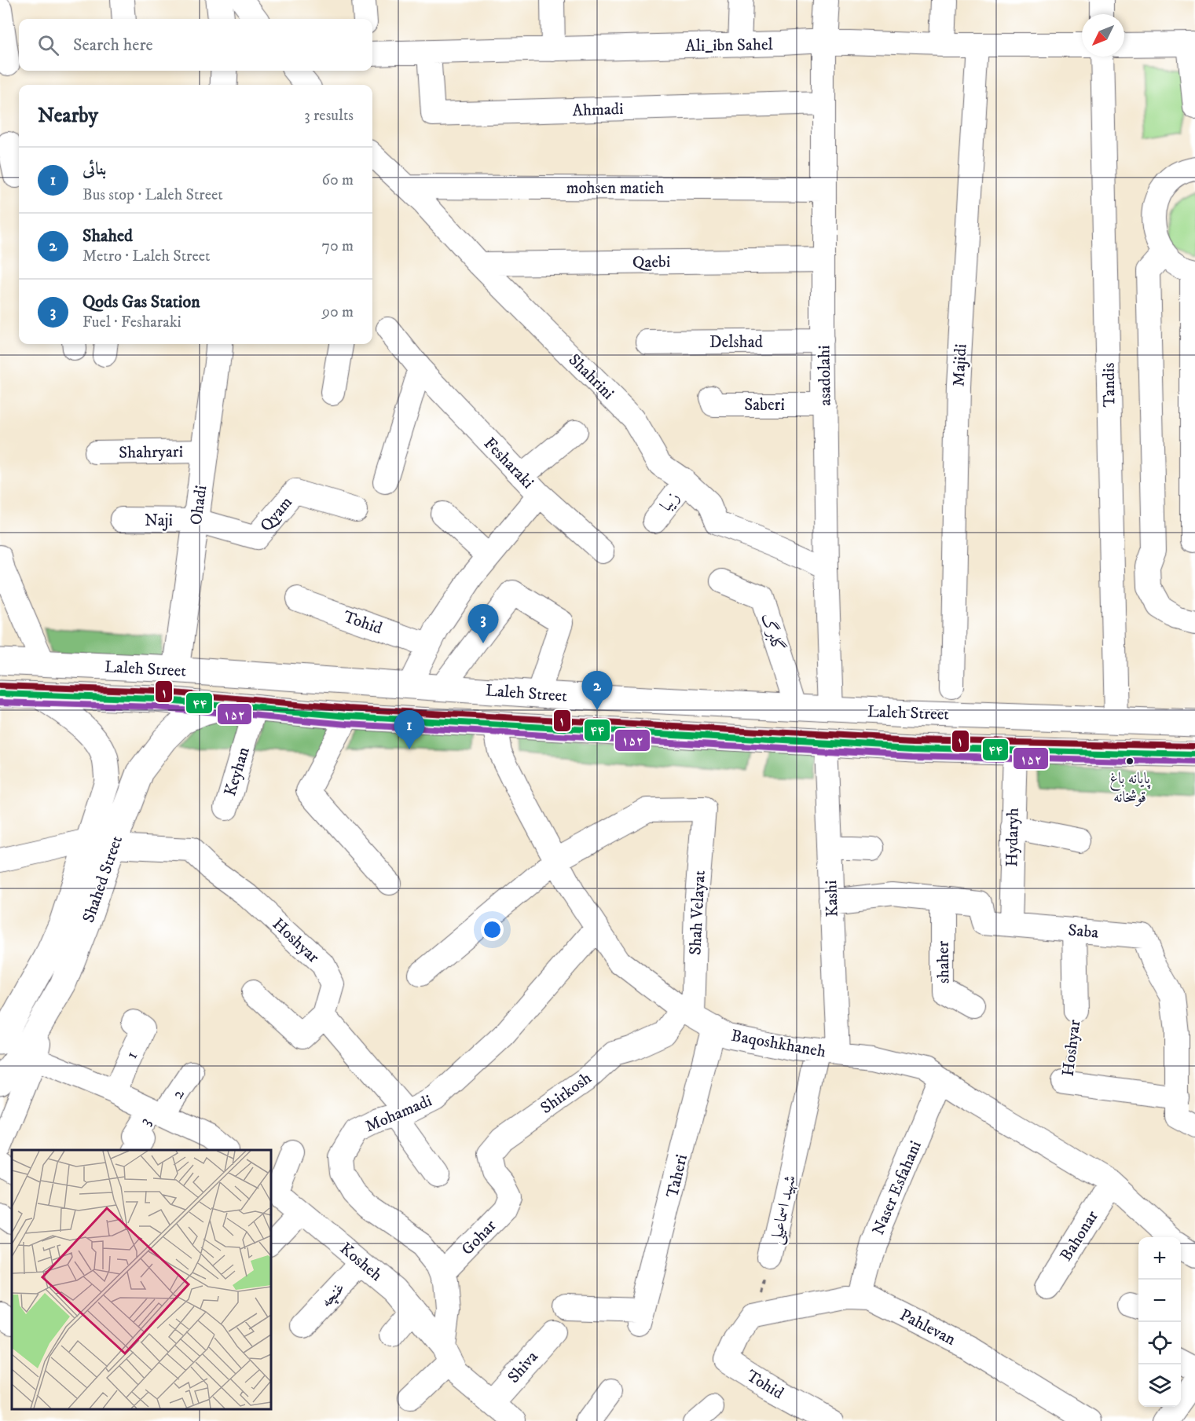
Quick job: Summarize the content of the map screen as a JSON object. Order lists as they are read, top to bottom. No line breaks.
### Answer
{"streets":{"main road":["Ohadi","Laleh Street","Shahed Street"],"street":["Ali_ibn Sahel","Ahmadi","mohsen matieh","Qaebi","Delshad","Majidi","asadolahi","Shahrini","Tandis","Saberi","Shahryari","Fesharaki","زیبا","Qyam","Naji","Tohid","گلبرگ","Keyhan","Hydaryh","Kashi","Shah Velayat","Saba","Hoshyar","shaher","Baqoshkhaneh","1","Shirkosh","2","Mohamadi","3","Taheri","Naser Esfahani","شهید اسماعیلی","Bahonar","Gohar","Kosheh","غنچه","Pahlevan","Shiva"]},"crossings":[["Ali_ibn Sahel","Ahmadi"],["Ali_ibn Sahel","Majidi"],["Ali_ibn Sahel","asadolahi"],["Ahmadi","asadolahi"],["mohsen matieh","asadolahi"],["mohsen matieh","Shahrini"],["Qaebi","asadolahi"],["Qaebi","Shahrini"],["Delshad","asadolahi"],["asadolahi","Shahrini"],["asadolahi","Saberi"],["asadolahi","Laleh Street"],["Shahrini","زیبا"],["Tandis","Laleh Street"],["Shahryari","Ohadi"],["Fesharaki","Tohid"],["Fesharaki","Laleh Street"],["Ohadi","Qyam"],["Ohadi","Naji"],["Ohadi","Laleh Street"],["Qyam","Naji"],["Tohid","شهید اسماعیلی"],["Tohid","Pahlevan"],["گلبرگ","Laleh Street"],["Laleh Street","Keyhan"],["Laleh Street","Hydaryh"],["Laleh Street","Shahed Street"],["Laleh Street","Kashi"],["Laleh Street","Baqoshkhaneh"],["Hydaryh","Saba"],["Shahed Street","Hoshyar"],["Kashi","Saba"],["Kashi","Baqoshkhaneh"],["Kashi","شهید اسماعیلی"],["Shah Velayat","Baqoshkhaneh"],["Shah Velayat","Shirkosh"],["Saba","Hoshyar"],["Saba","shaher"],["Baqoshkhaneh","Shirkosh"],["Baqoshkhaneh","Mohamadi"],["Baqoshkhaneh","Taheri"],["Baqoshkhaneh","Naser Esfahani"],["Baqoshkhaneh","شهید اسماعیلی"],["Baqoshkhaneh","Bahonar"],["Shirkosh","Gohar"],["2","3"],["Mohamadi","Gohar"],["Mohamadi","Kosheh"],["Naser Esfahani","Pahlevan"],["شهید اسماعیلی","Pahlevan"],["Kosheh","غنچه"]],"places":["پایانه باغ قوشخانه"],"lines":["transit line ۱","transit line ۴۴","transit line ۱۵۲"],"north":"bottom left","page":{"search":"Search here","heading":["Nearby","3 results"],"list":[{"mark":"1","name":"بنائی","note":"Bus stop · Laleh Street","value":"60 m"},{"mark":"2","name":"Shahed","note":"Metro · Laleh Street","value":"70 m"},{"mark":"3","name":"Qods Gas Station","note":"Fuel · Fesharaki","value":"90 m"}],"pins":["3","2","1"],"map_buttons":["+","−"]}}
